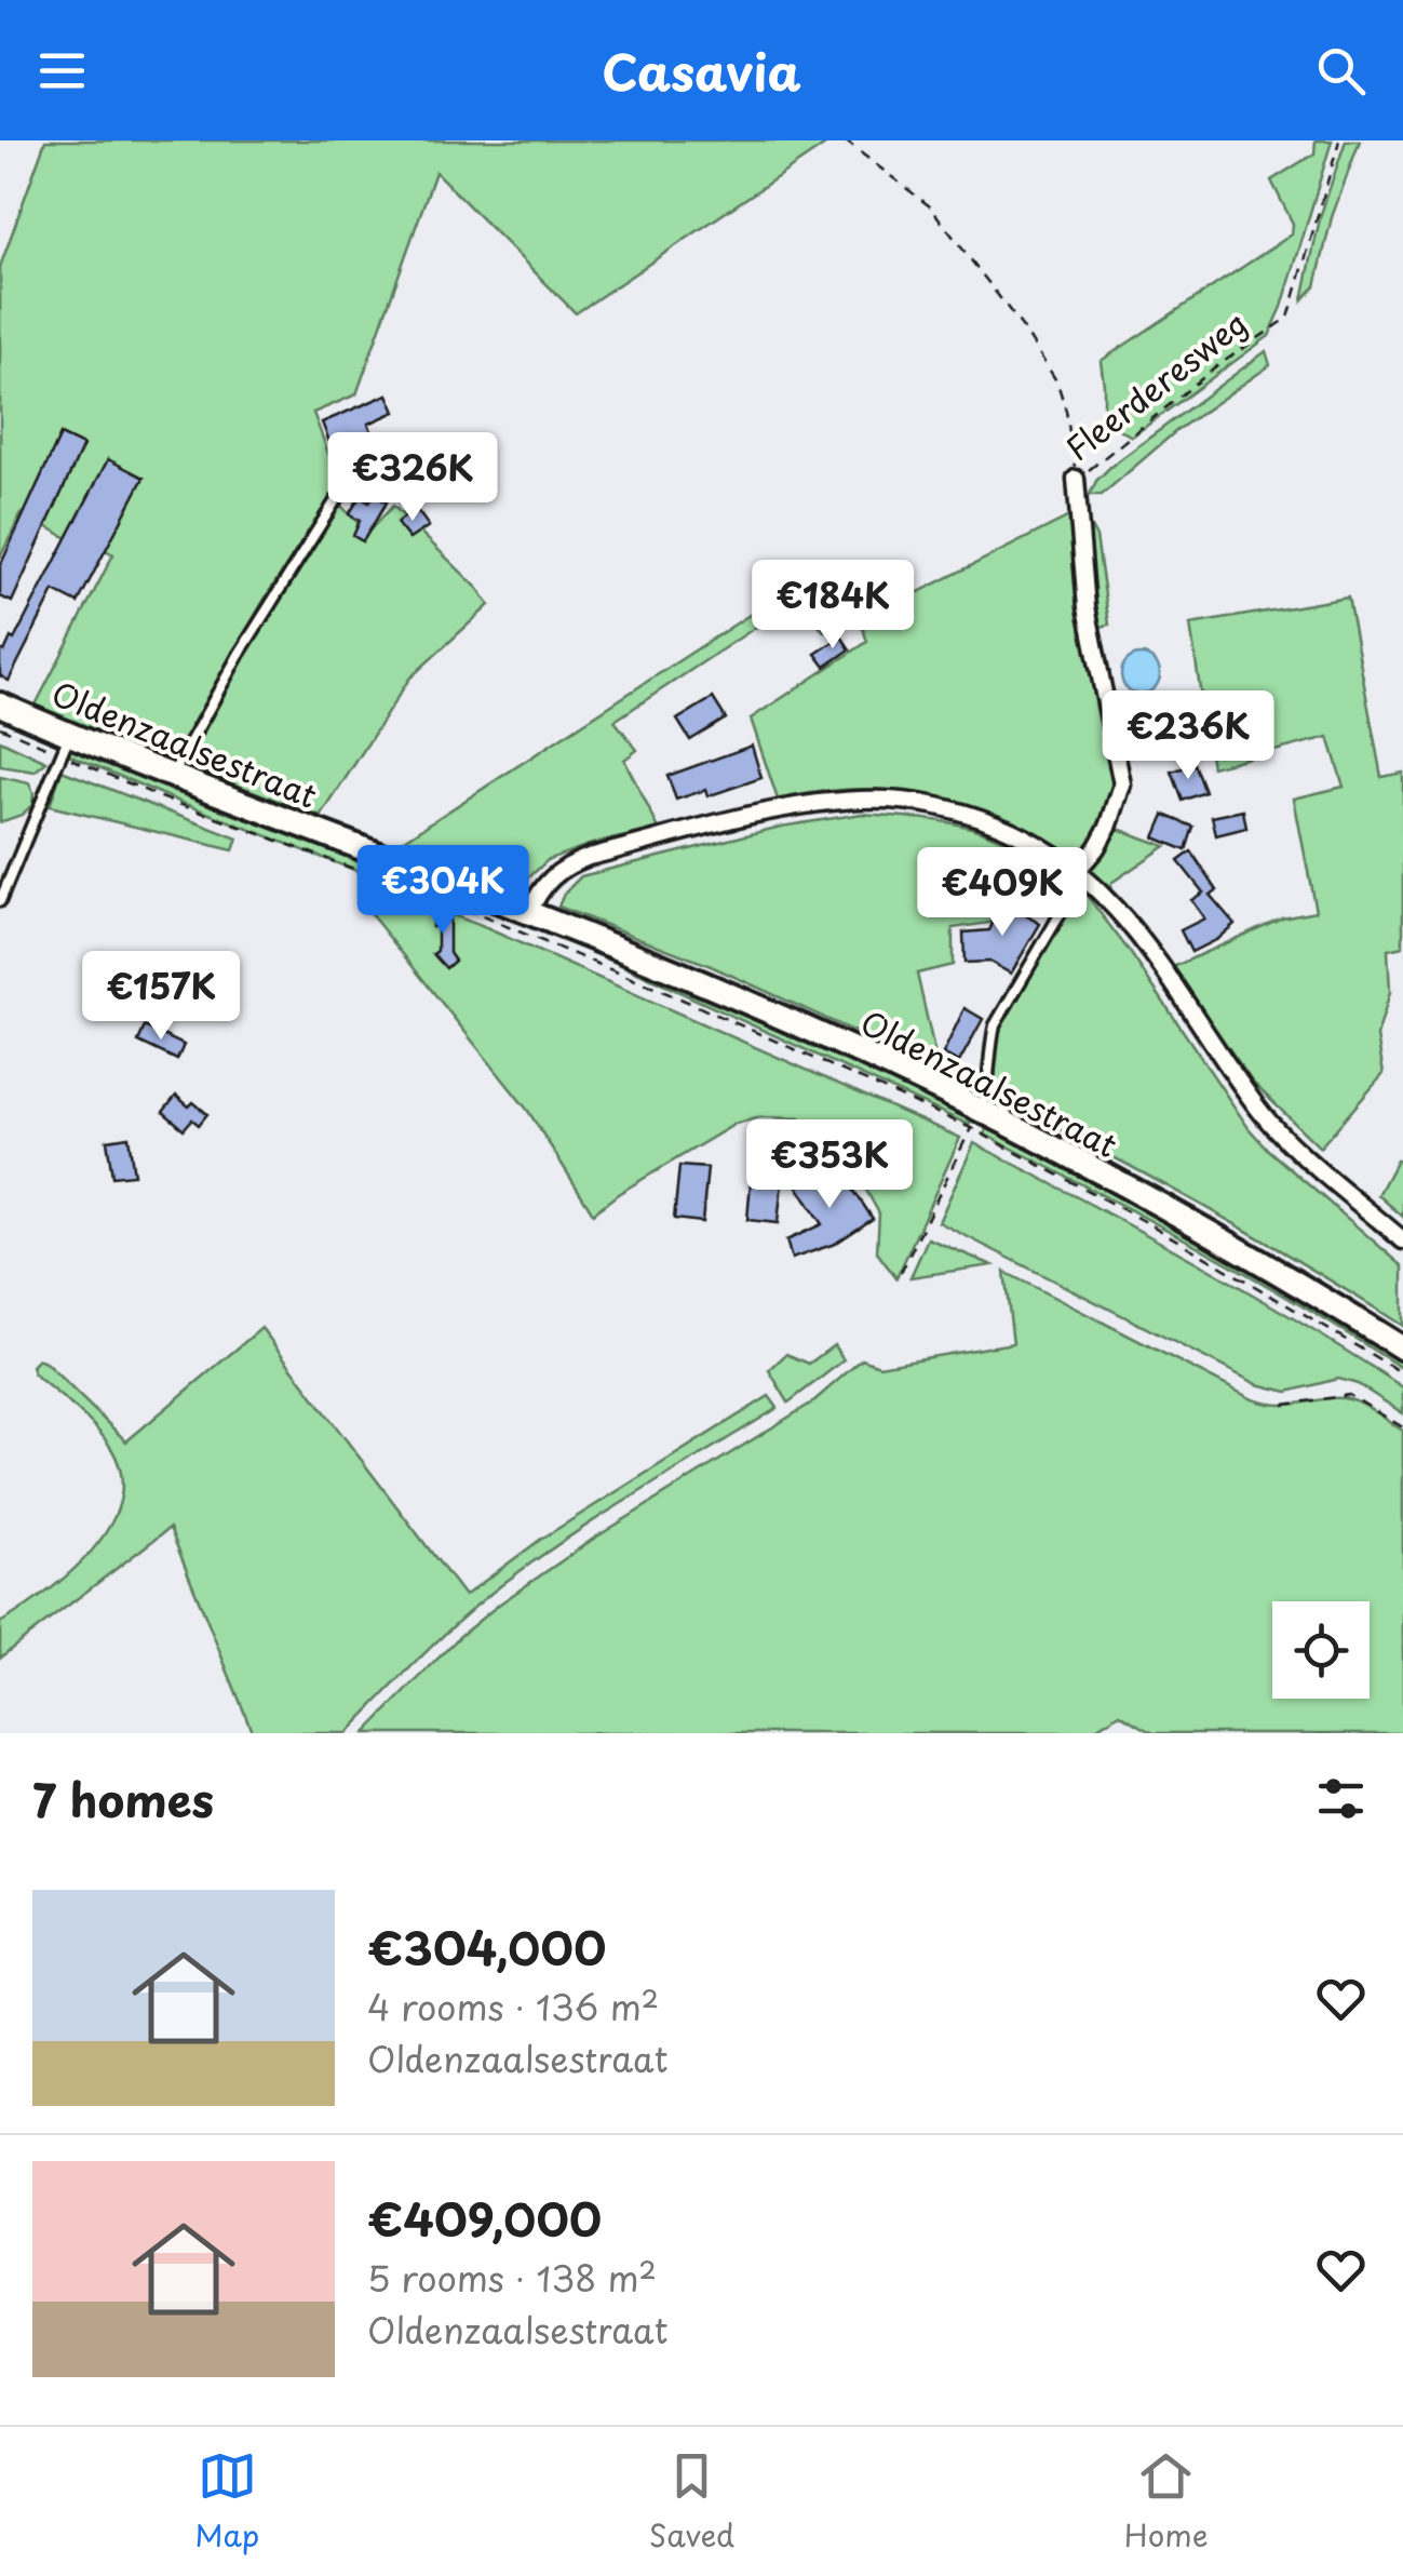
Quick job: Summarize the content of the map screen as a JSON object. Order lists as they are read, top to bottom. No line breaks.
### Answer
{"streets":{"main road":["Oldenzaalsestraat"],"street":["Fleerderesweg"]},"page":{"header":"Casavia","price":["€326K","€184K","€236K","€304K","€409K","€157K","€353K"],"heading":"7 homes","list":[{"name":"€304,000","note":"4 rooms · 136 m² · Oldenzaalsestraat"},{"name":"€409,000","note":"5 rooms · 138 m² · Oldenzaalsestraat"}],"tabs":["Map","Saved","Home"]}}
